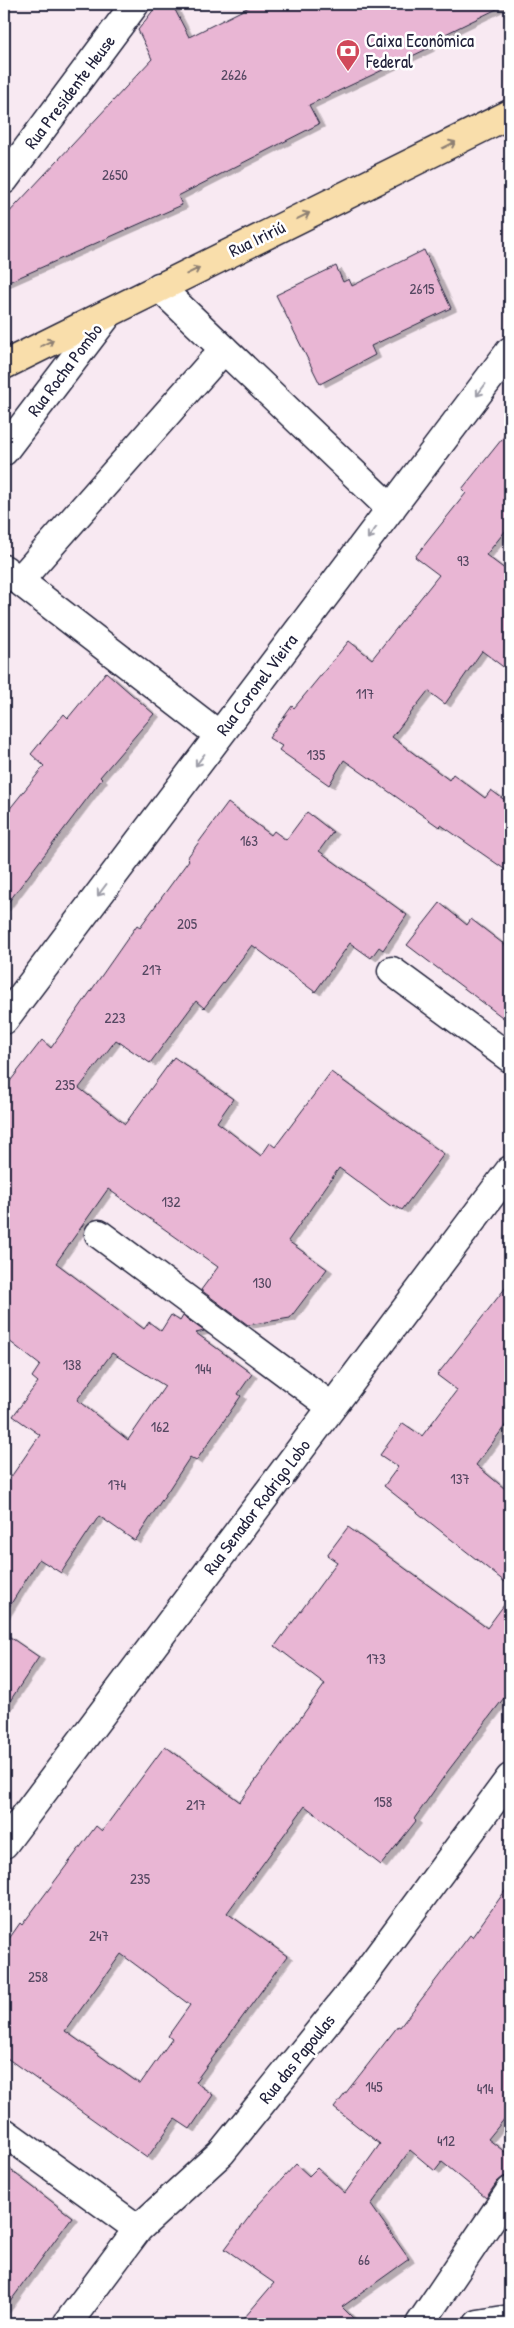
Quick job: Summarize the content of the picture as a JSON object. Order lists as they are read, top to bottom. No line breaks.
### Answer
{"streets":{"main road":["Rua Iririú"],"street":["Rua Presidente Heuse","Rua Rocha Pombo","Rua Coronel Vieira","Rua Senador Rodrigo Lobo","Rua das Papoulas"]},"crossings":[["Rua Iririú","Rua Rocha Pombo"]],"one_way":["Rua Iririú","Rua Coronel Vieira"],"places":{"bank":["Caixa Econômica Federal"]},"house_numbers":["2626","2650","2615","93","117","135","163","205","217","223","235","132","130","138","144","162","137","174","173","158","217","235","247","258","145","414","412","66"]}
